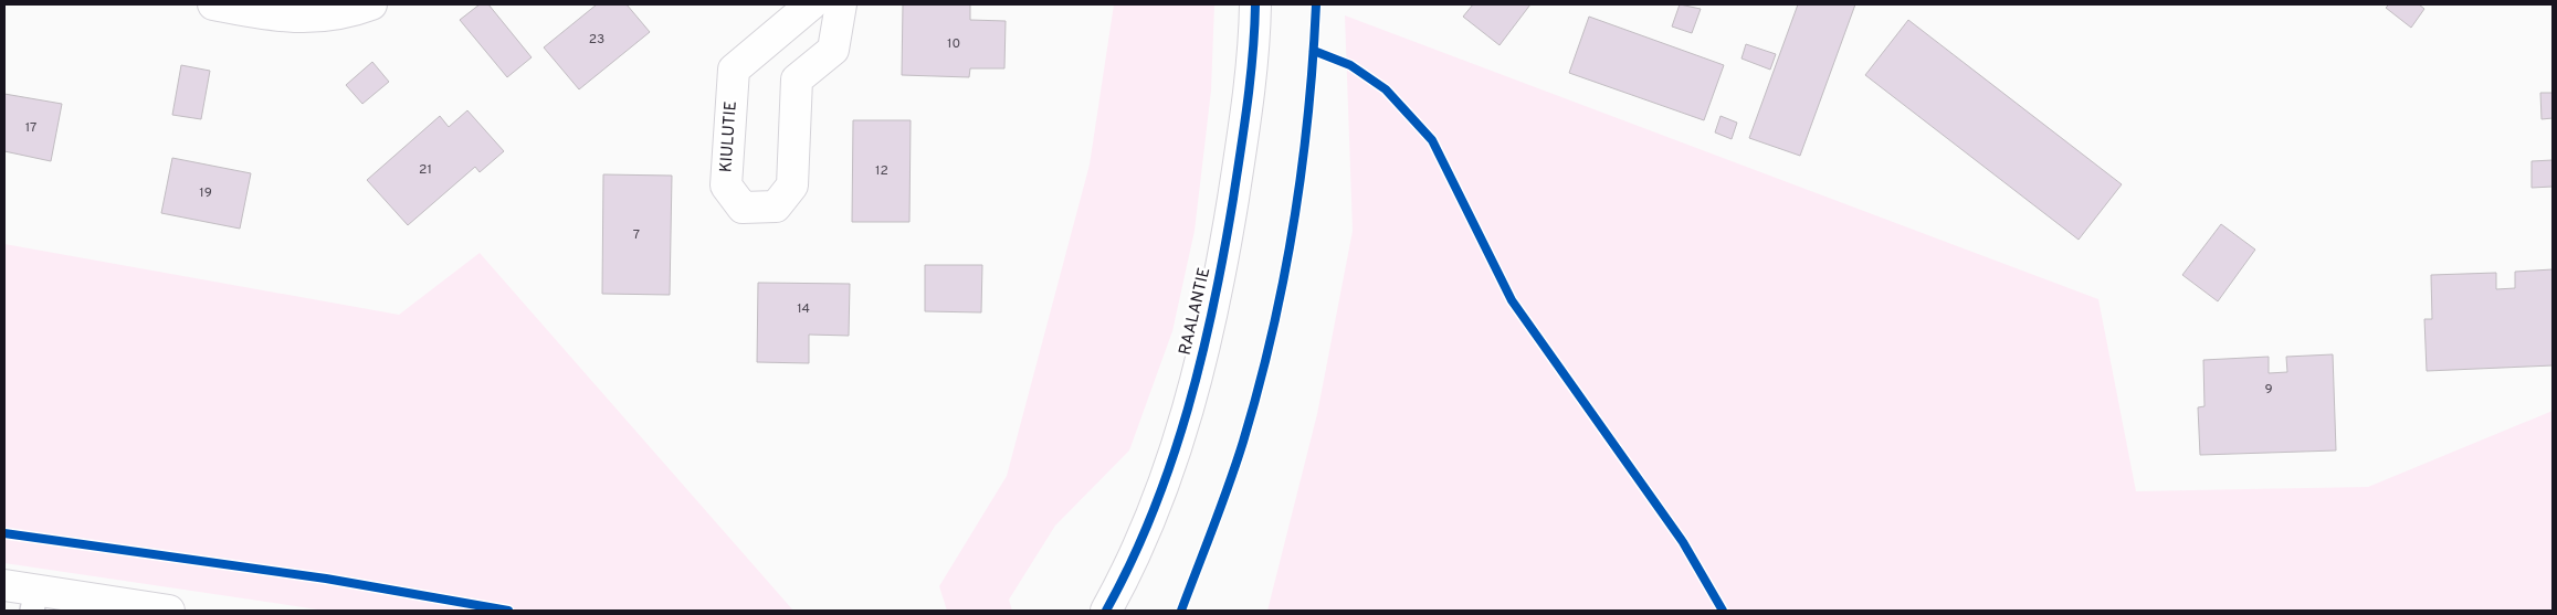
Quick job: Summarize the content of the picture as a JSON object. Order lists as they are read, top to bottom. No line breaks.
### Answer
{"streets":{"street":["KIULUTIE","RAALANTIE"]},"house_numbers":["23","10","17","21","12","19","7","14","9"]}
